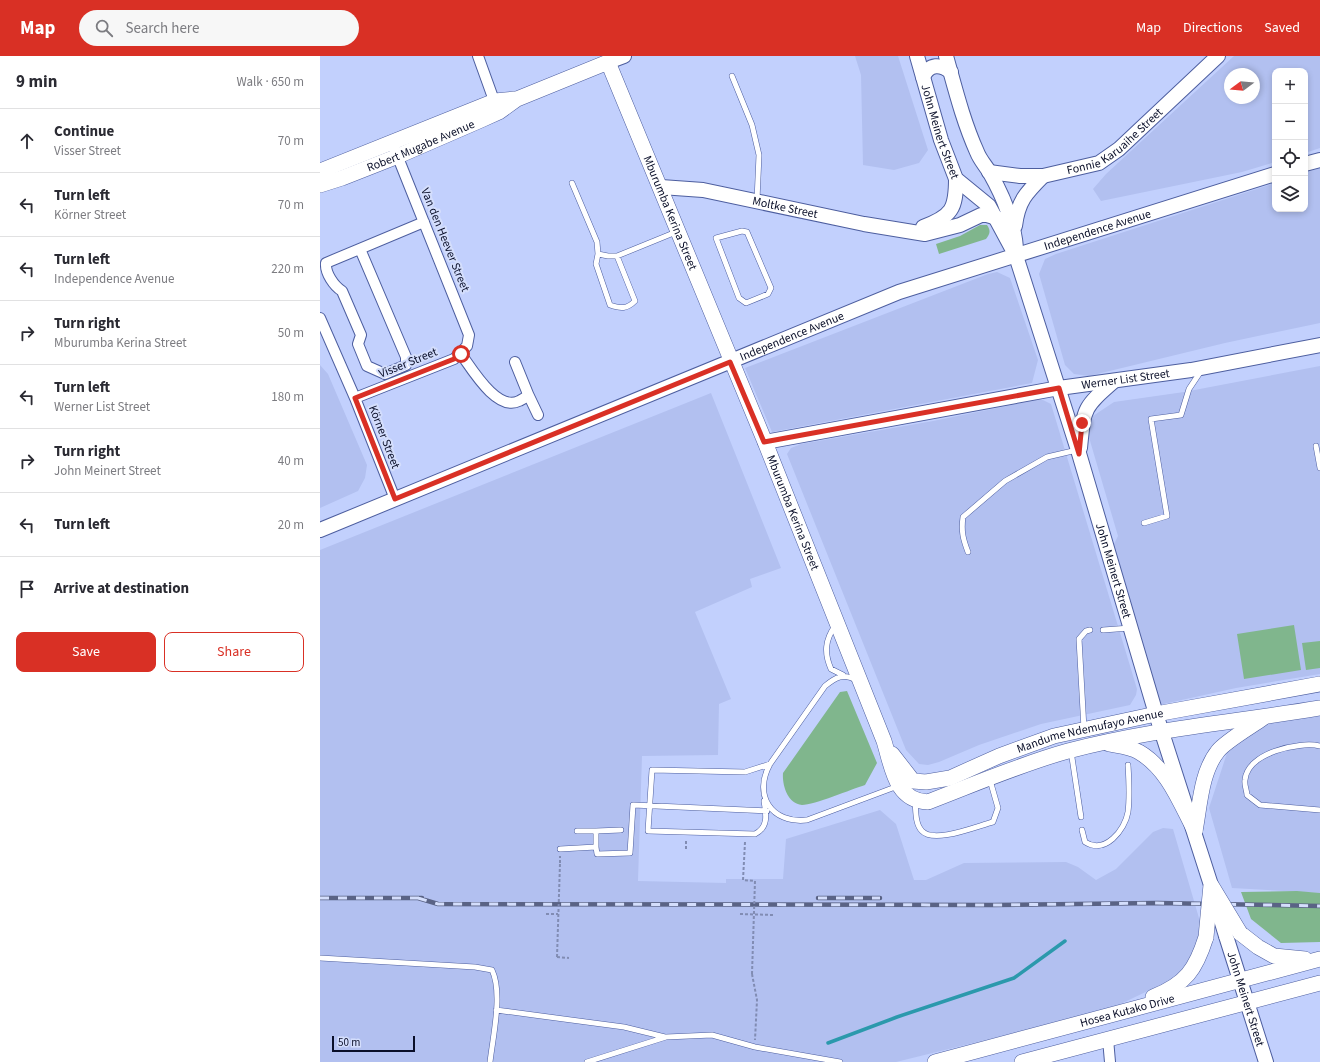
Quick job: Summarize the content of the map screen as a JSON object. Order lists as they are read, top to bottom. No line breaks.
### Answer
{"streets":{"main road":["Robert Mugabe Avenue","Mburumba Kerina Street","Mandume Ndemufayo Avenue","Hosea Kutako Drive"],"street":["John Meinert Street","Fonnie Karuaihe Street","Moltke Street","Independence Avenue","Van den Heever Street","Visser Street","Werner List Street","Körner Street"]},"crossings":[["John Meinert Street","Fonnie Karuaihe Street"],["John Meinert Street","Moltke Street"],["John Meinert Street","Independence Avenue"],["John Meinert Street","Werner List Street"],["John Meinert Street","Mandume Ndemufayo Avenue"],["John Meinert Street","Hosea Kutako Drive"],["Robert Mugabe Avenue","Mburumba Kerina Street"],["Robert Mugabe Avenue","Van den Heever Street"],["Moltke Street","Mburumba Kerina Street"],["Mburumba Kerina Street","Independence Avenue"],["Mburumba Kerina Street","Werner List Street"],["Mburumba Kerina Street","Mandume Ndemufayo Avenue"],["Independence Avenue","Körner Street"],["Van den Heever Street","Visser Street"],["Visser Street","Körner Street"]],"scale_bar":"50 m","north":"left","page":{"header":"Map","search":"Search here","nav":["Map","Directions","Saved"],"heading":["9 min","Walk · 650 m"],"map_buttons":["+","−"],"list":[["Continue","Visser Street","70 m"],["Turn left","Körner Street","70 m"],["Turn left","Independence Avenue","220 m"],["Turn right","Mburumba Kerina Street","50 m"],["Turn left","Werner List Street","180 m"],["Turn right","John Meinert Street","40 m"],["Turn left","20 m"],"Arrive at destination"],"buttons":["Save","Share"],"scale":"50 m"}}
